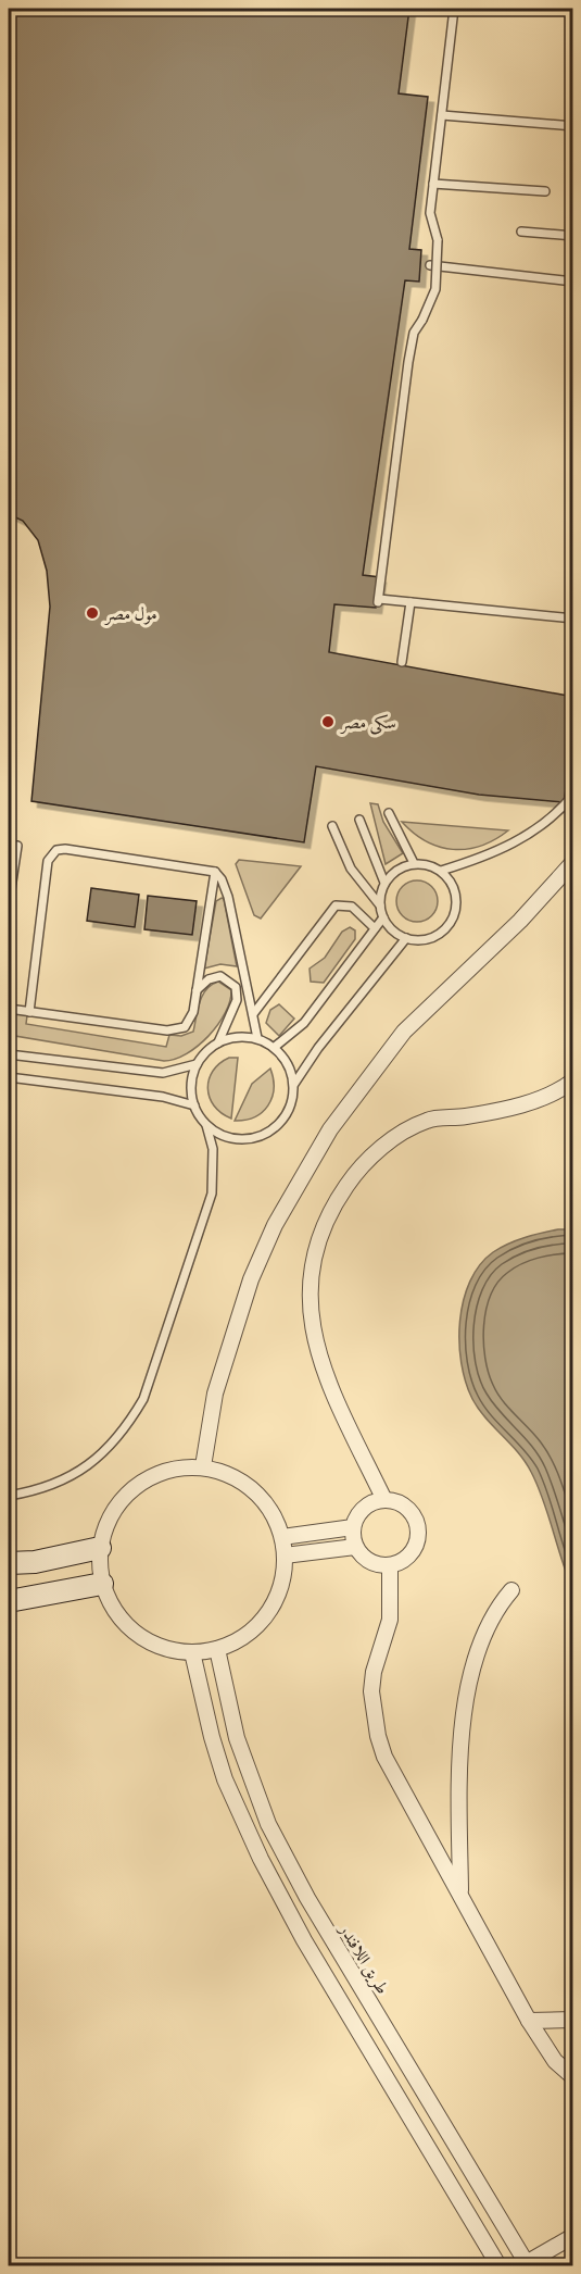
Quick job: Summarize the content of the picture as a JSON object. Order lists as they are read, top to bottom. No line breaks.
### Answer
{"streets":{"street":["طريق اللافندر"]},"places":["مول مصر","سكى مصر"]}
